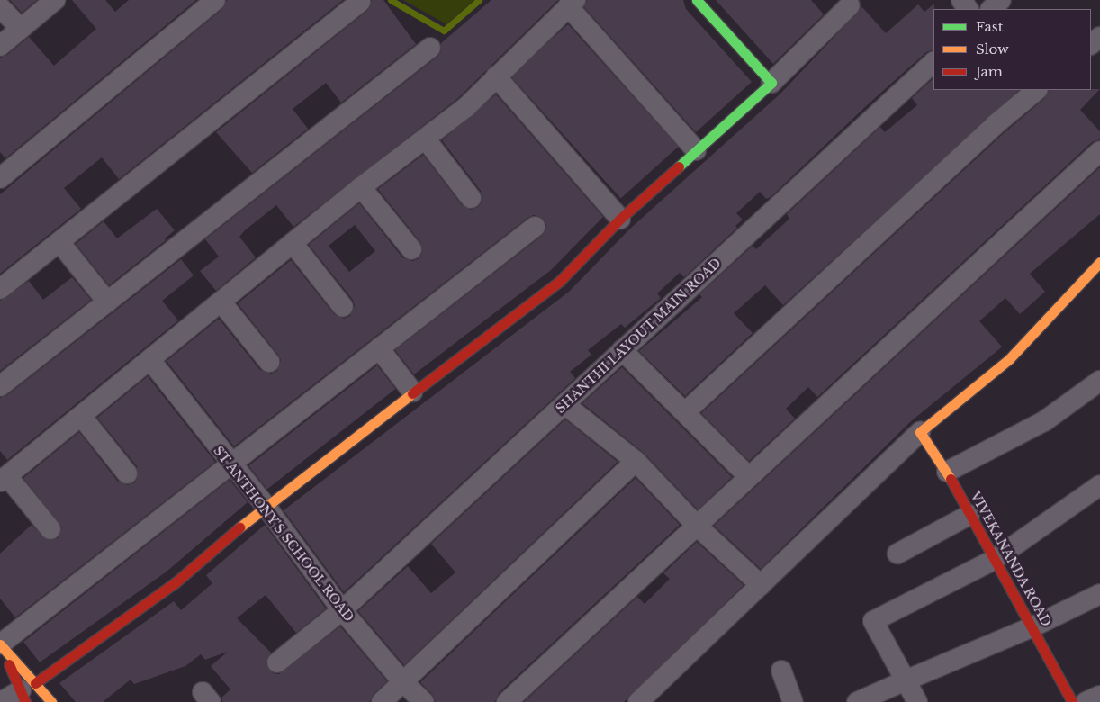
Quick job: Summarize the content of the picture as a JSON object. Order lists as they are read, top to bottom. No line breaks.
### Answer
{"streets":{"street":["SHANTHI LAYOUT MAIN ROAD","ST ANTHONY'S SCHOOL ROAD","VIVEKANANDA ROAD"]},"crossings":[["SHANTHI LAYOUT MAIN ROAD","ST ANTHONY'S SCHOOL ROAD"]],"legend":["Fast","Slow","Jam"]}
